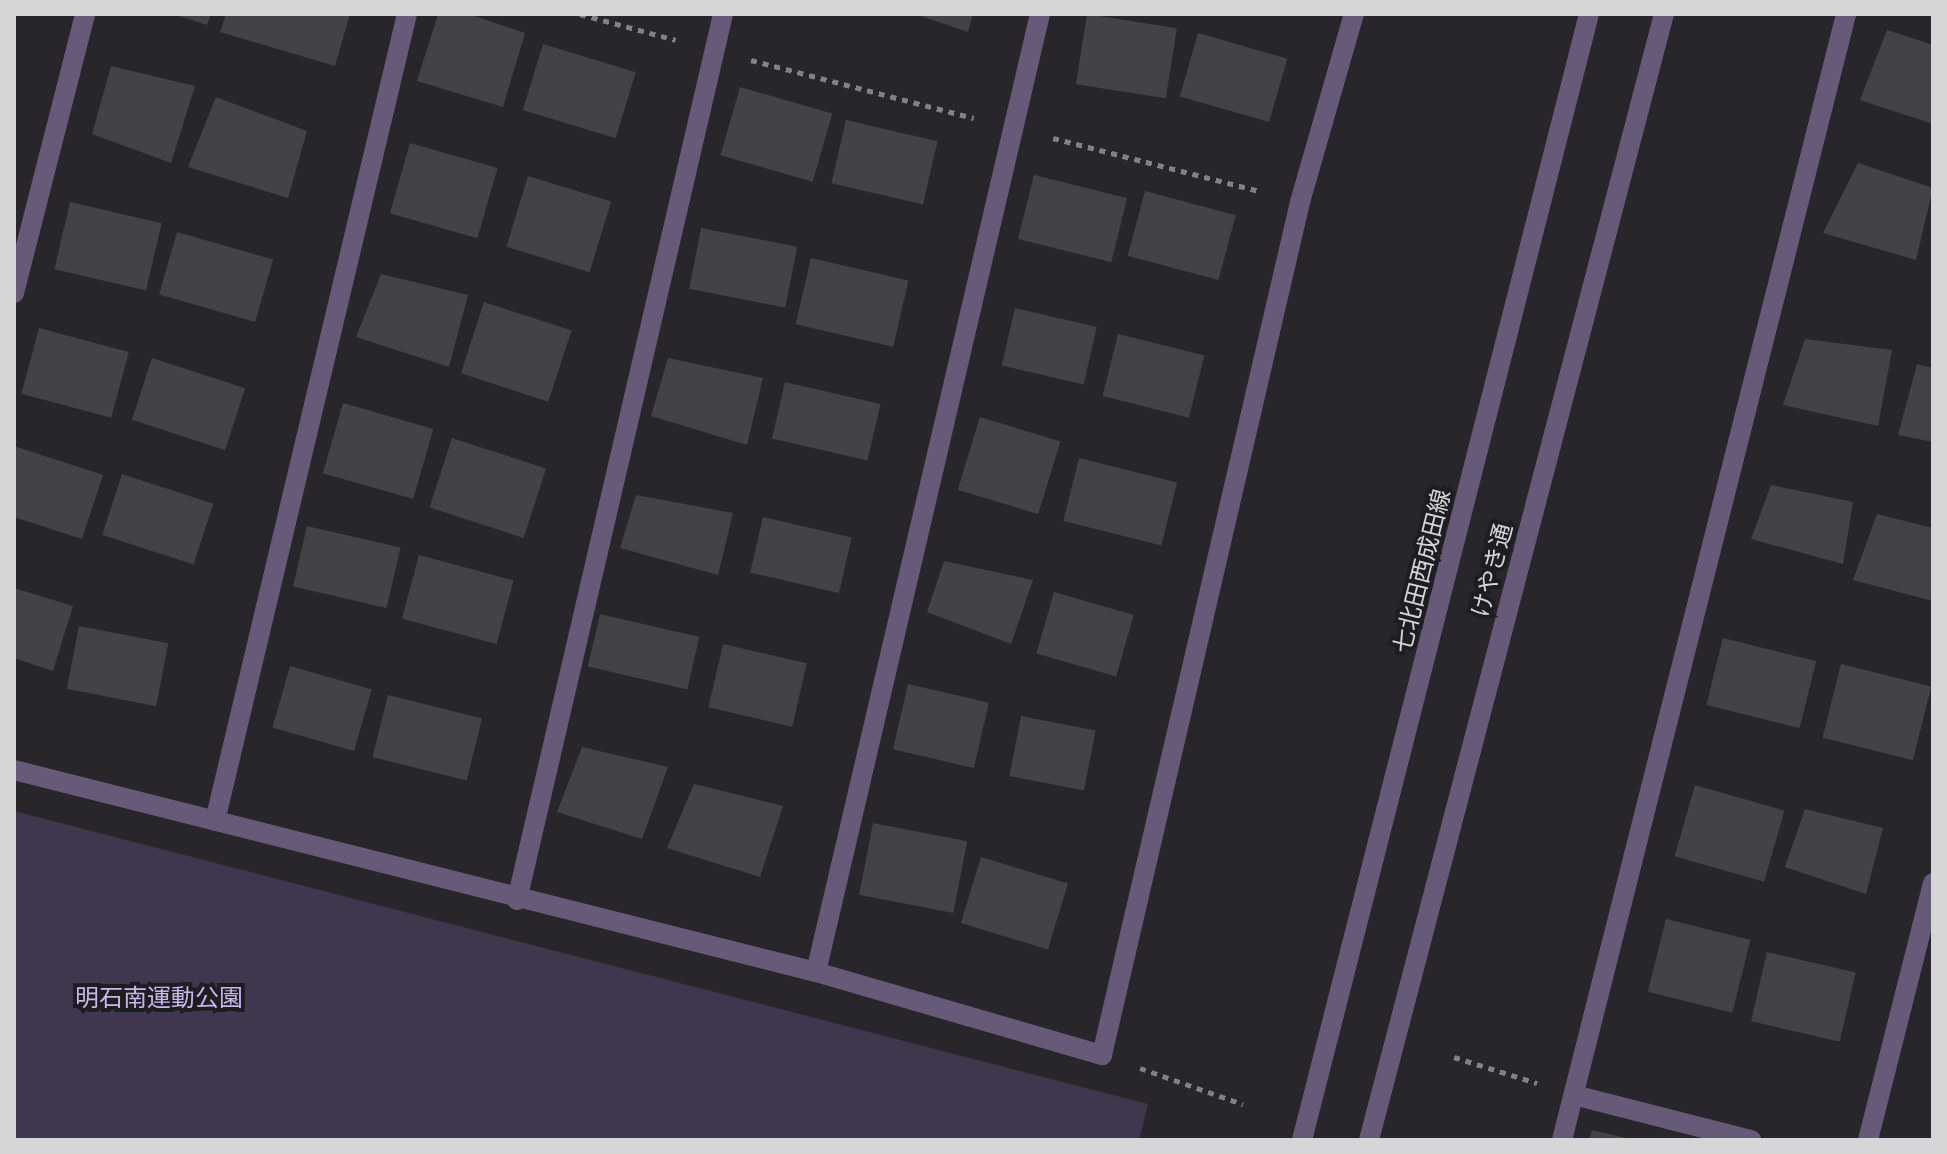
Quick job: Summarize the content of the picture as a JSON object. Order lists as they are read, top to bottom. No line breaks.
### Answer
{"streets":{"street":["けやき通","七北田西成田線"]},"parks":["明石南運動公園"]}
